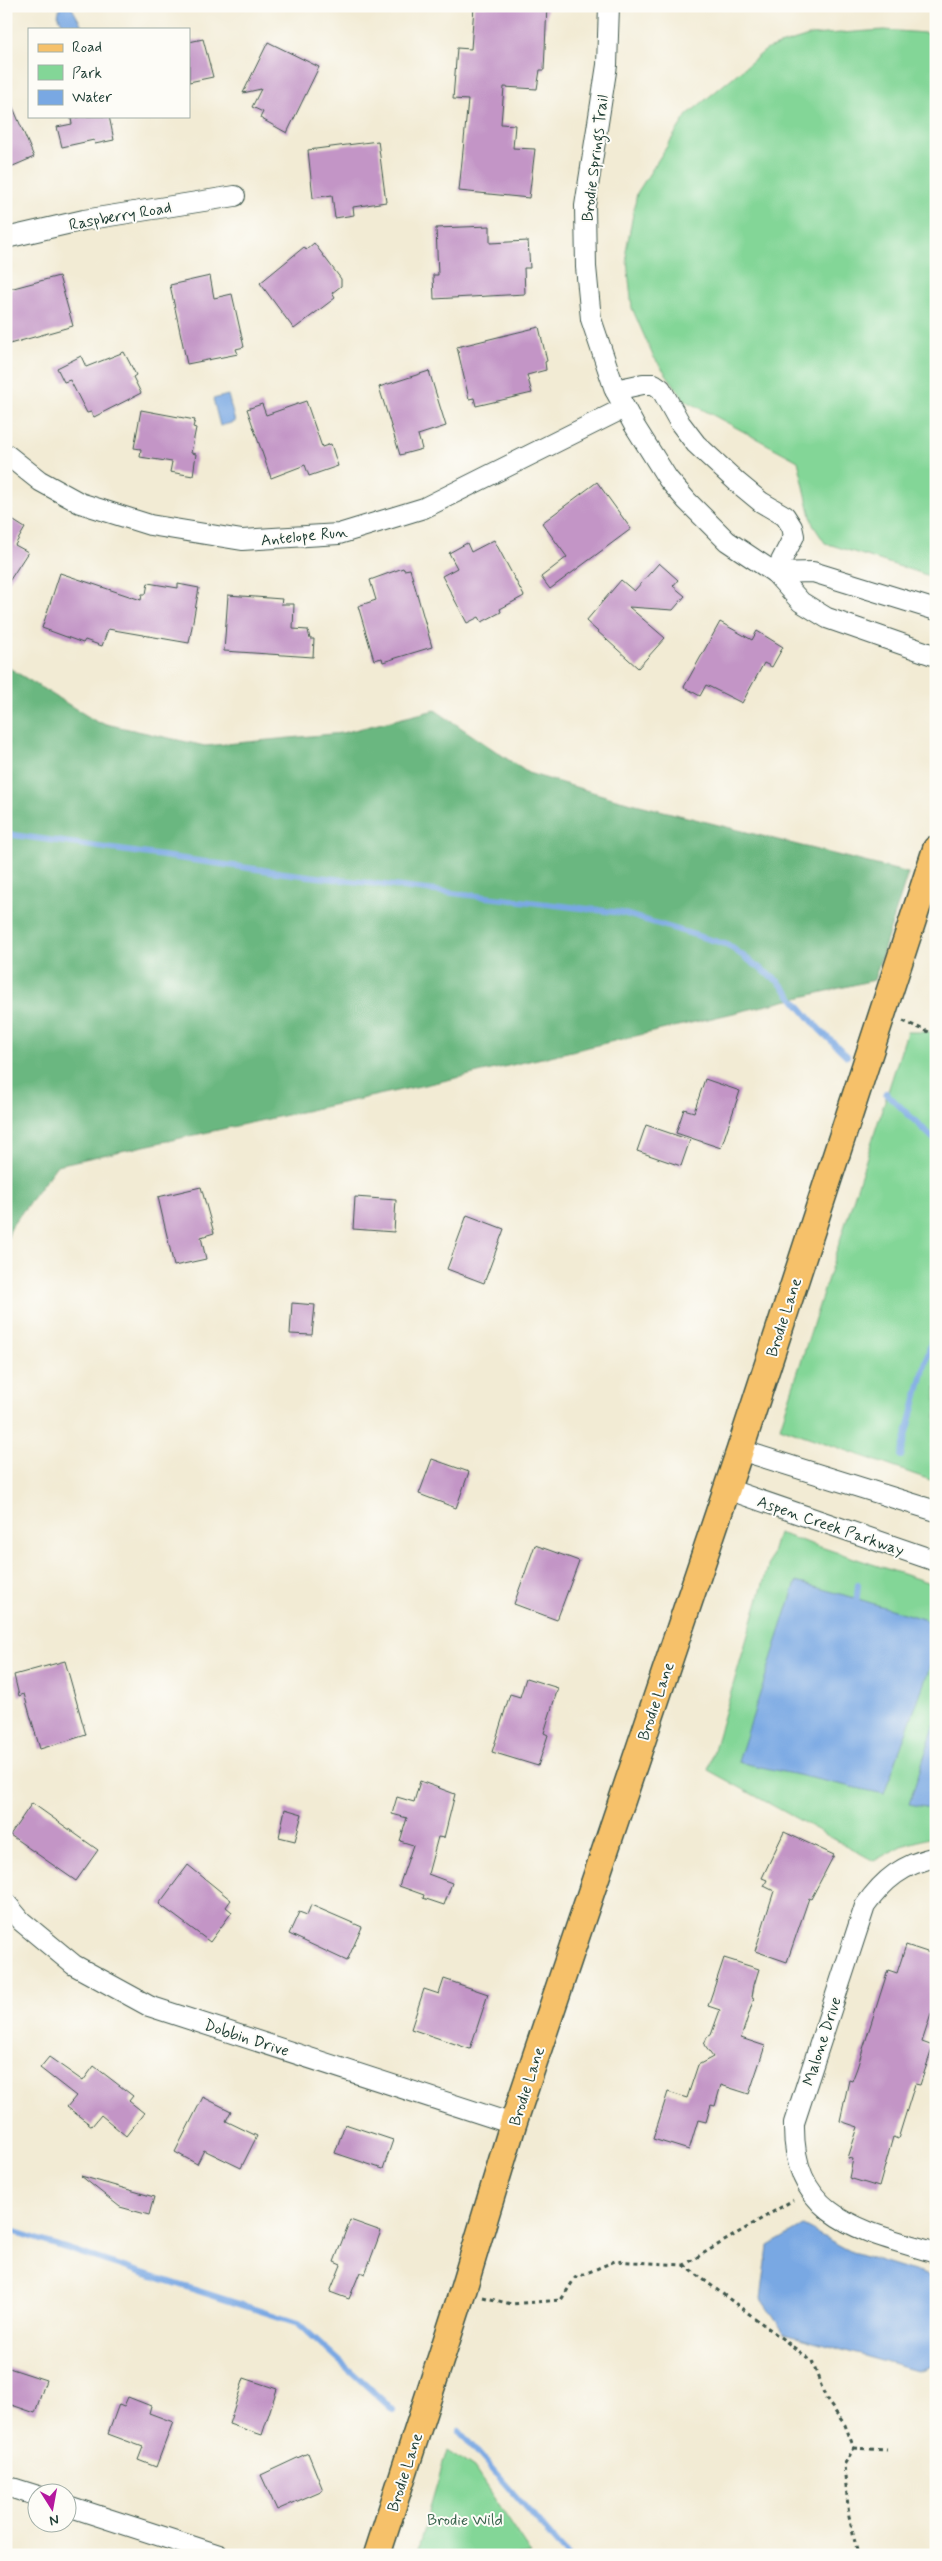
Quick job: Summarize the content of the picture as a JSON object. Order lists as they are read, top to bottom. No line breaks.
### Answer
{"streets":{"main road":["Brodie Lane"],"street":["Brodie Springs Trail","Raspberry Road","Antelope Run","Aspen Creek Parkway","Dobbin Drive","Malone Drive"]},"crossings":[["Brodie Springs Trail","Antelope Run"],["Brodie Lane","Aspen Creek Parkway"],["Brodie Lane","Dobbin Drive"]],"parks":["Brodie Wild"],"legend":["Road","Park","Water"],"north":"bottom"}
